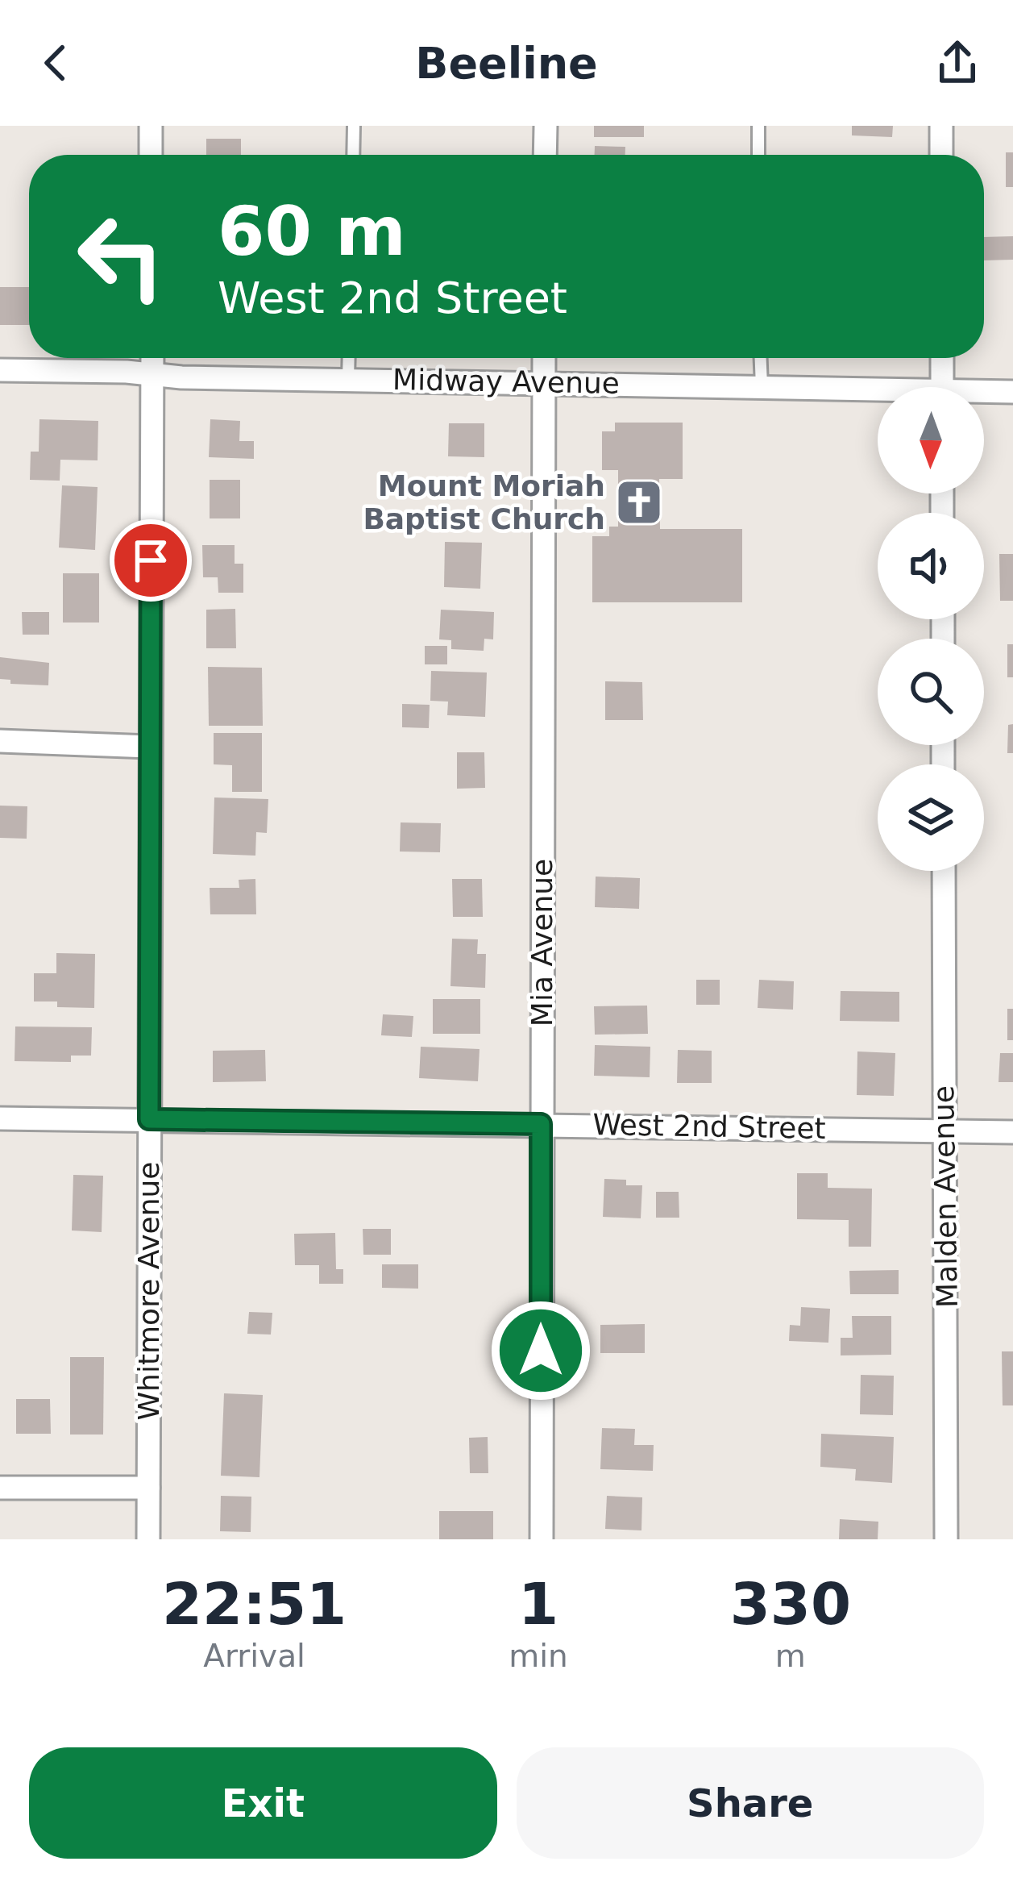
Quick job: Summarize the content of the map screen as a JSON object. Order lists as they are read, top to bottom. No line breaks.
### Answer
{"streets":{"street":["Midway Avenue","Mia Avenue","West 2nd Street","Malden Avenue","Whitmore Avenue"]},"crossings":[["Midway Avenue","Mia Avenue"],["Midway Avenue","Whitmore Avenue"],["Mia Avenue","West 2nd Street"],["West 2nd Street","Malden Avenue"],["West 2nd Street","Whitmore Avenue"]],"places":{"church":["Mount Moriah Baptist Church"]},"north":"bottom","page":{"header":"Beeline","turn":["60 m","West 2nd Street"],"eta":["22:51","Arrival","1","min","330","m"],"buttons":["Exit","Share"]}}
